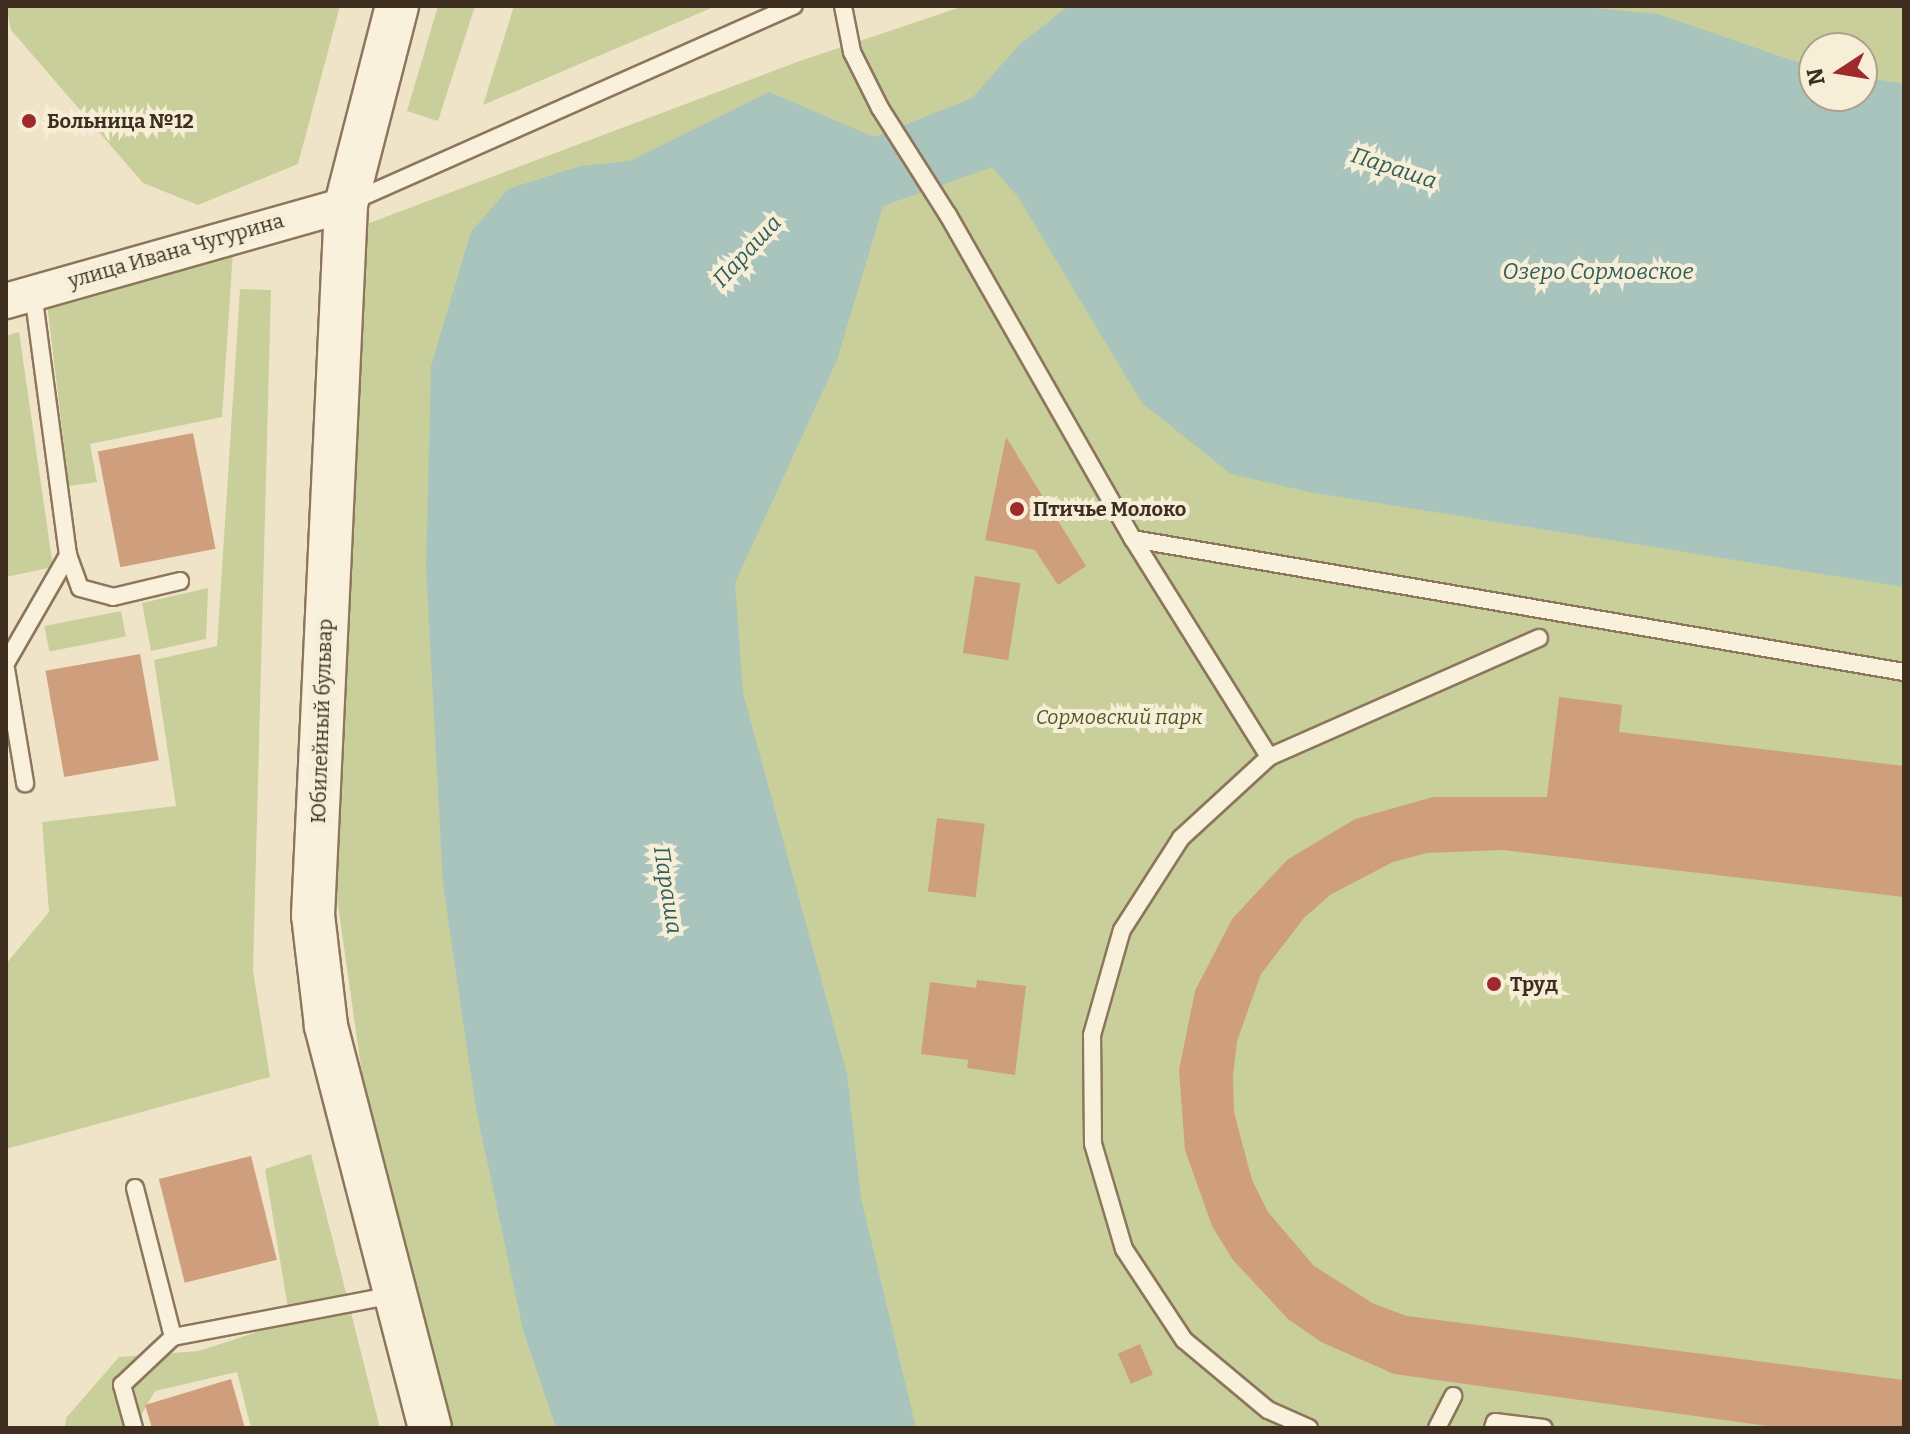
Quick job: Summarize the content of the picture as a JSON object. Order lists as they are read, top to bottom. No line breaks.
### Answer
{"streets":{"street":["улица Ивана Чугурина","Юбилейный бульвар"]},"crossings":[["улица Ивана Чугурина","Юбилейный бульвар"]],"water":["Параша","Озеро Сормовское"],"parks":["Сормовский парк"],"places":["Больница №12","Птичье Молоко","Труд"],"north":"left"}
